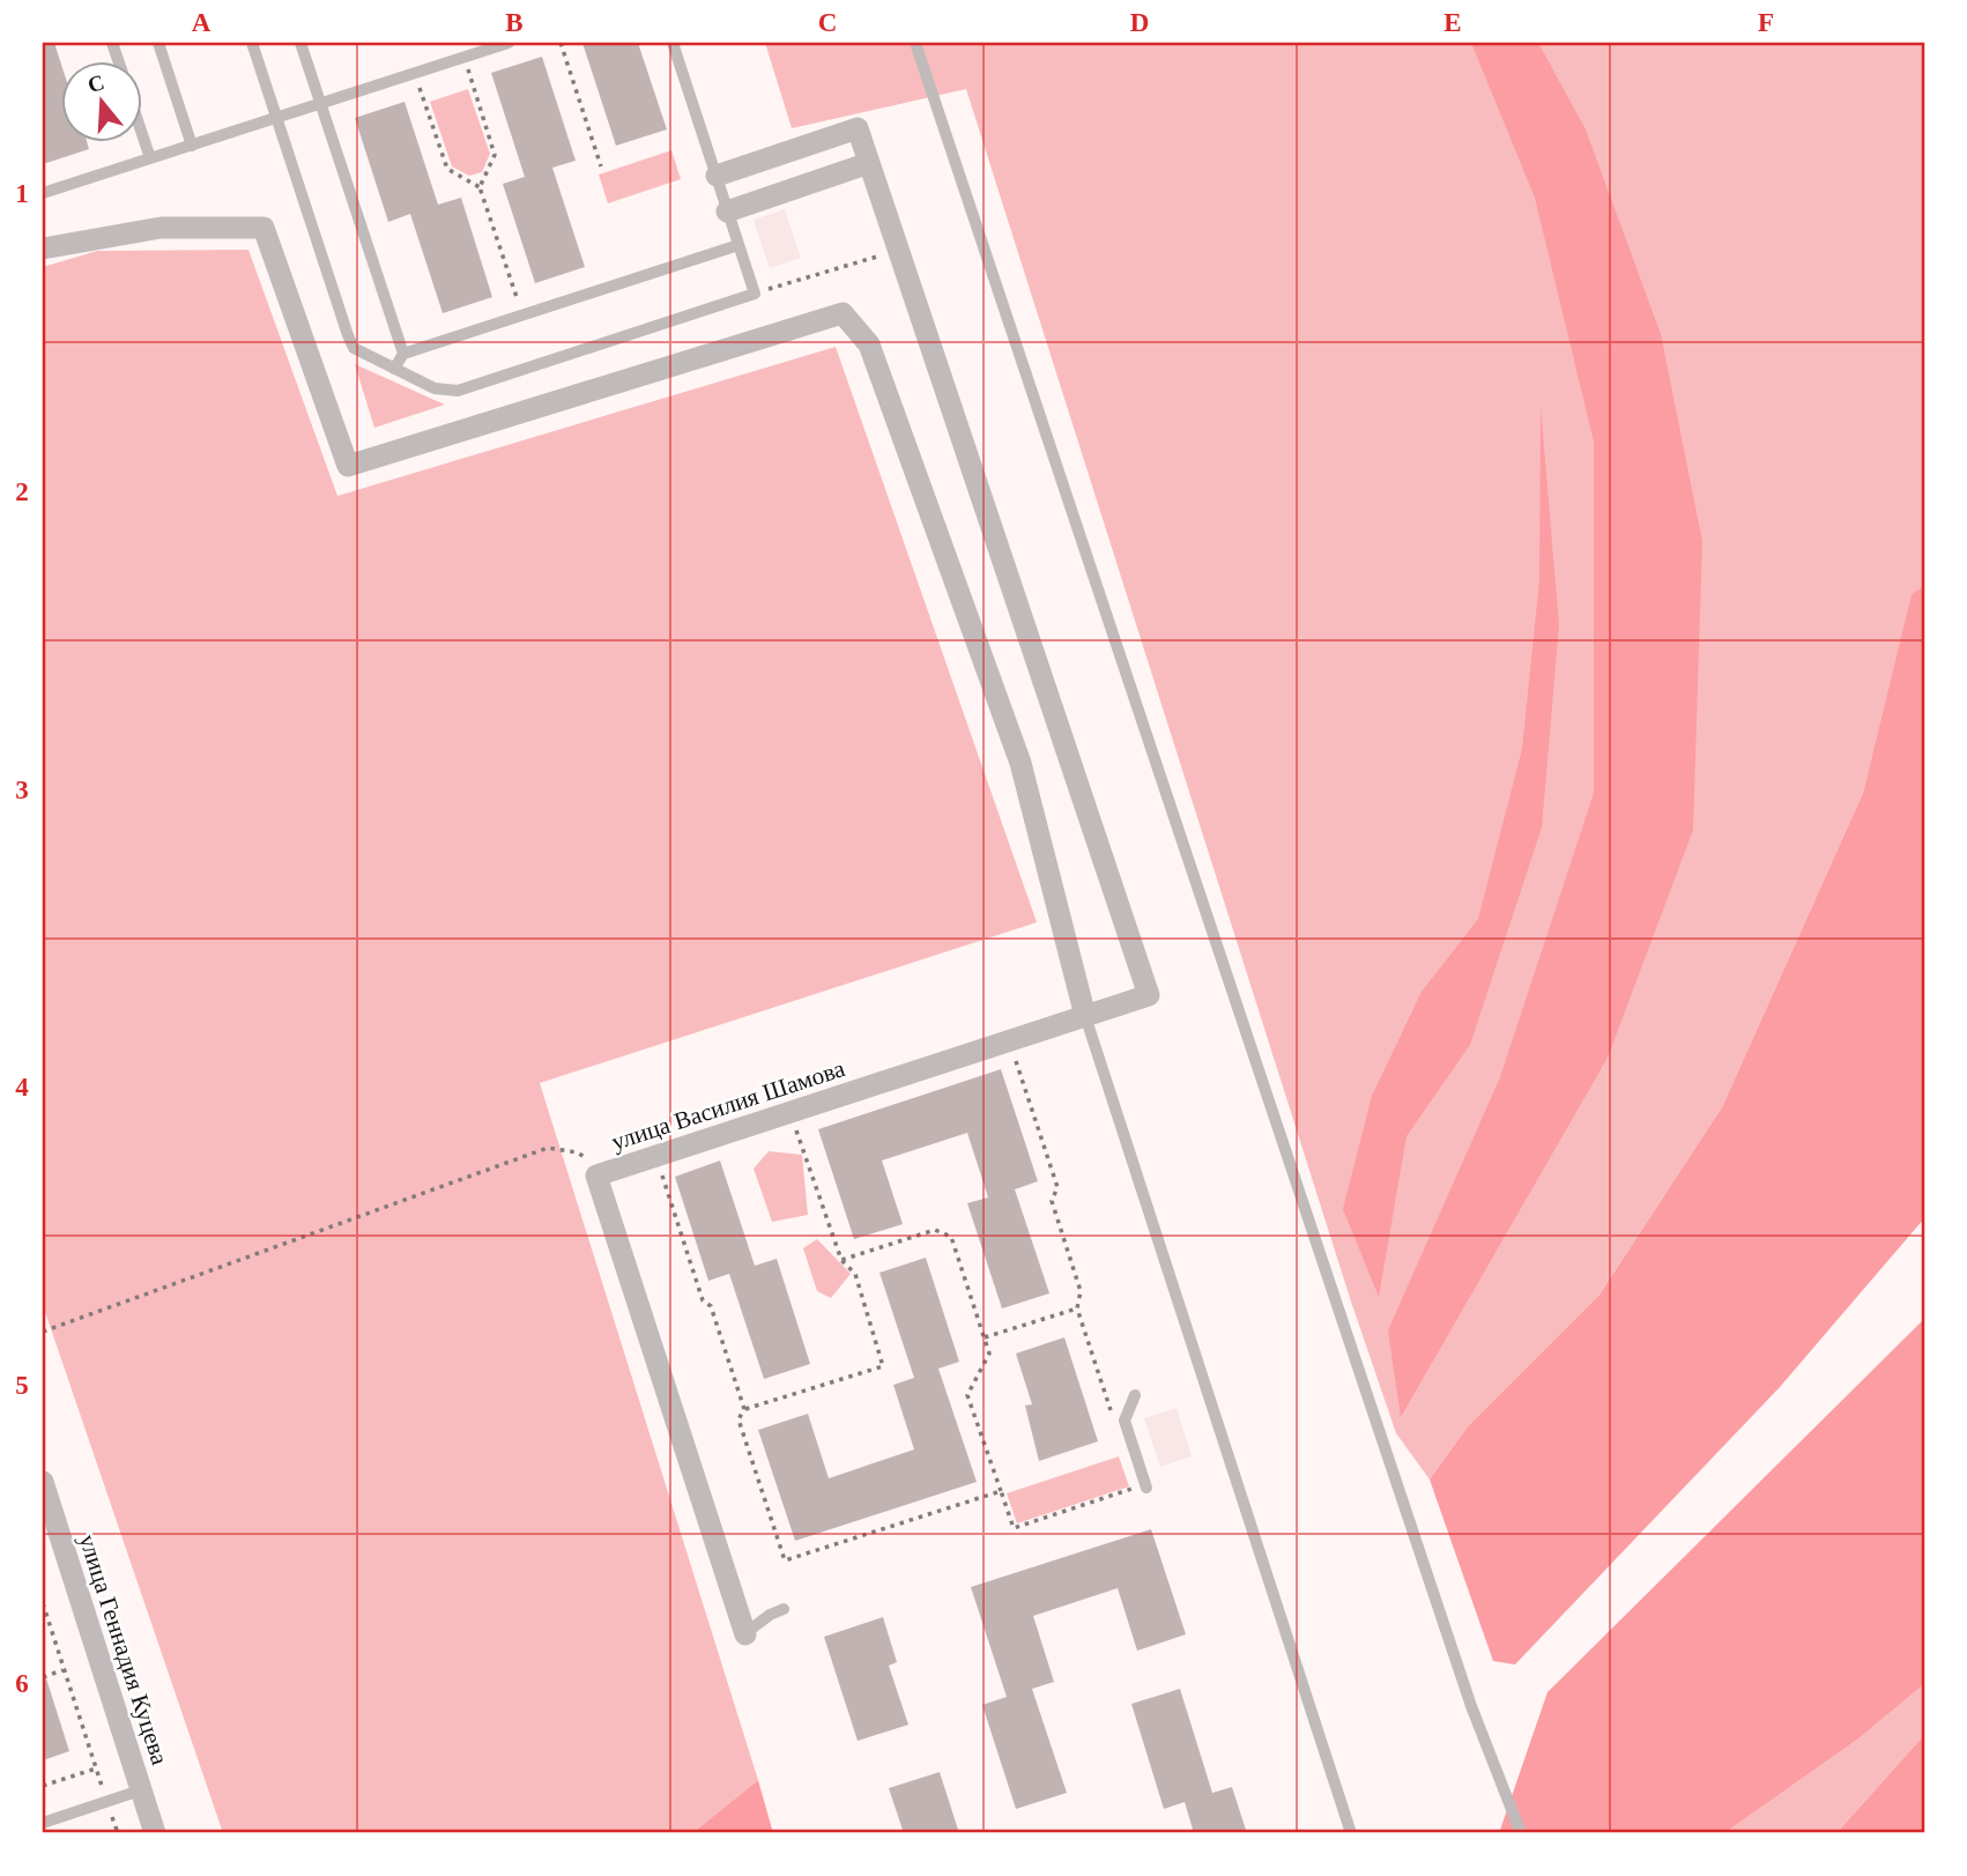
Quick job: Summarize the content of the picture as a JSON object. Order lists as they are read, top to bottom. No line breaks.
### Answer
{"streets":{"street":["улица Василия Шамова","улица Геннадия Куцева"]},"north":"top","grid":{"columns":["A","B","C","D","E","F"],"rows":["1","2","3","4","5","6"]}}
